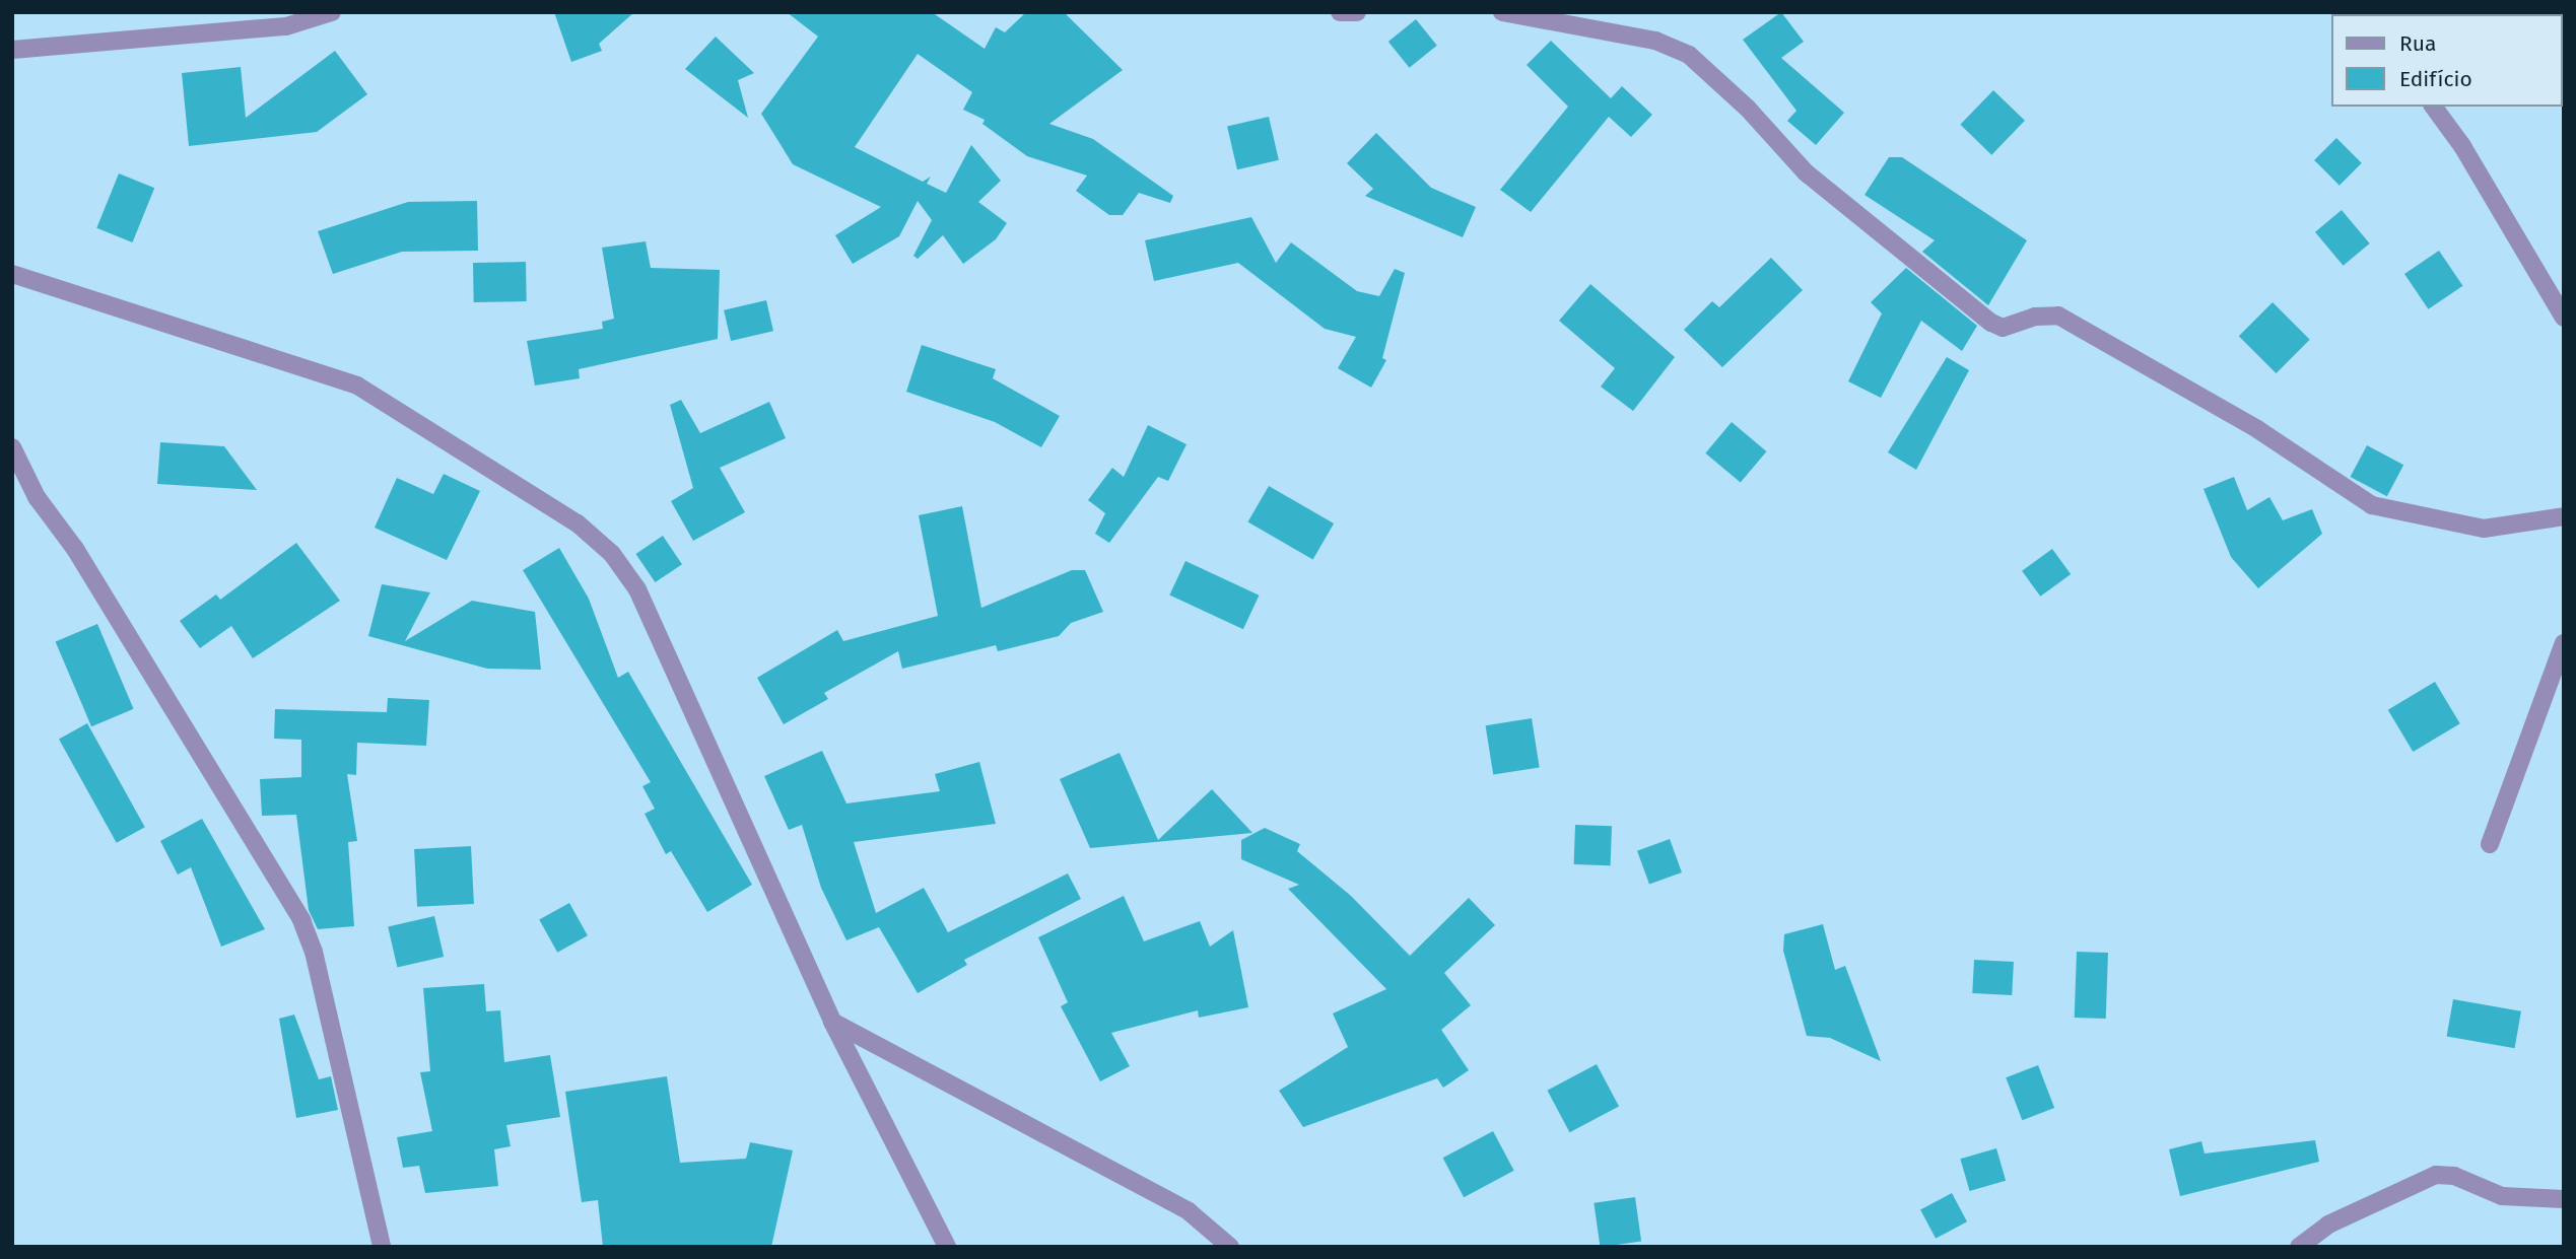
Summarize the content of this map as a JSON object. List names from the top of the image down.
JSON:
{
  "legend": ["Rua", "Edifício"]
}
